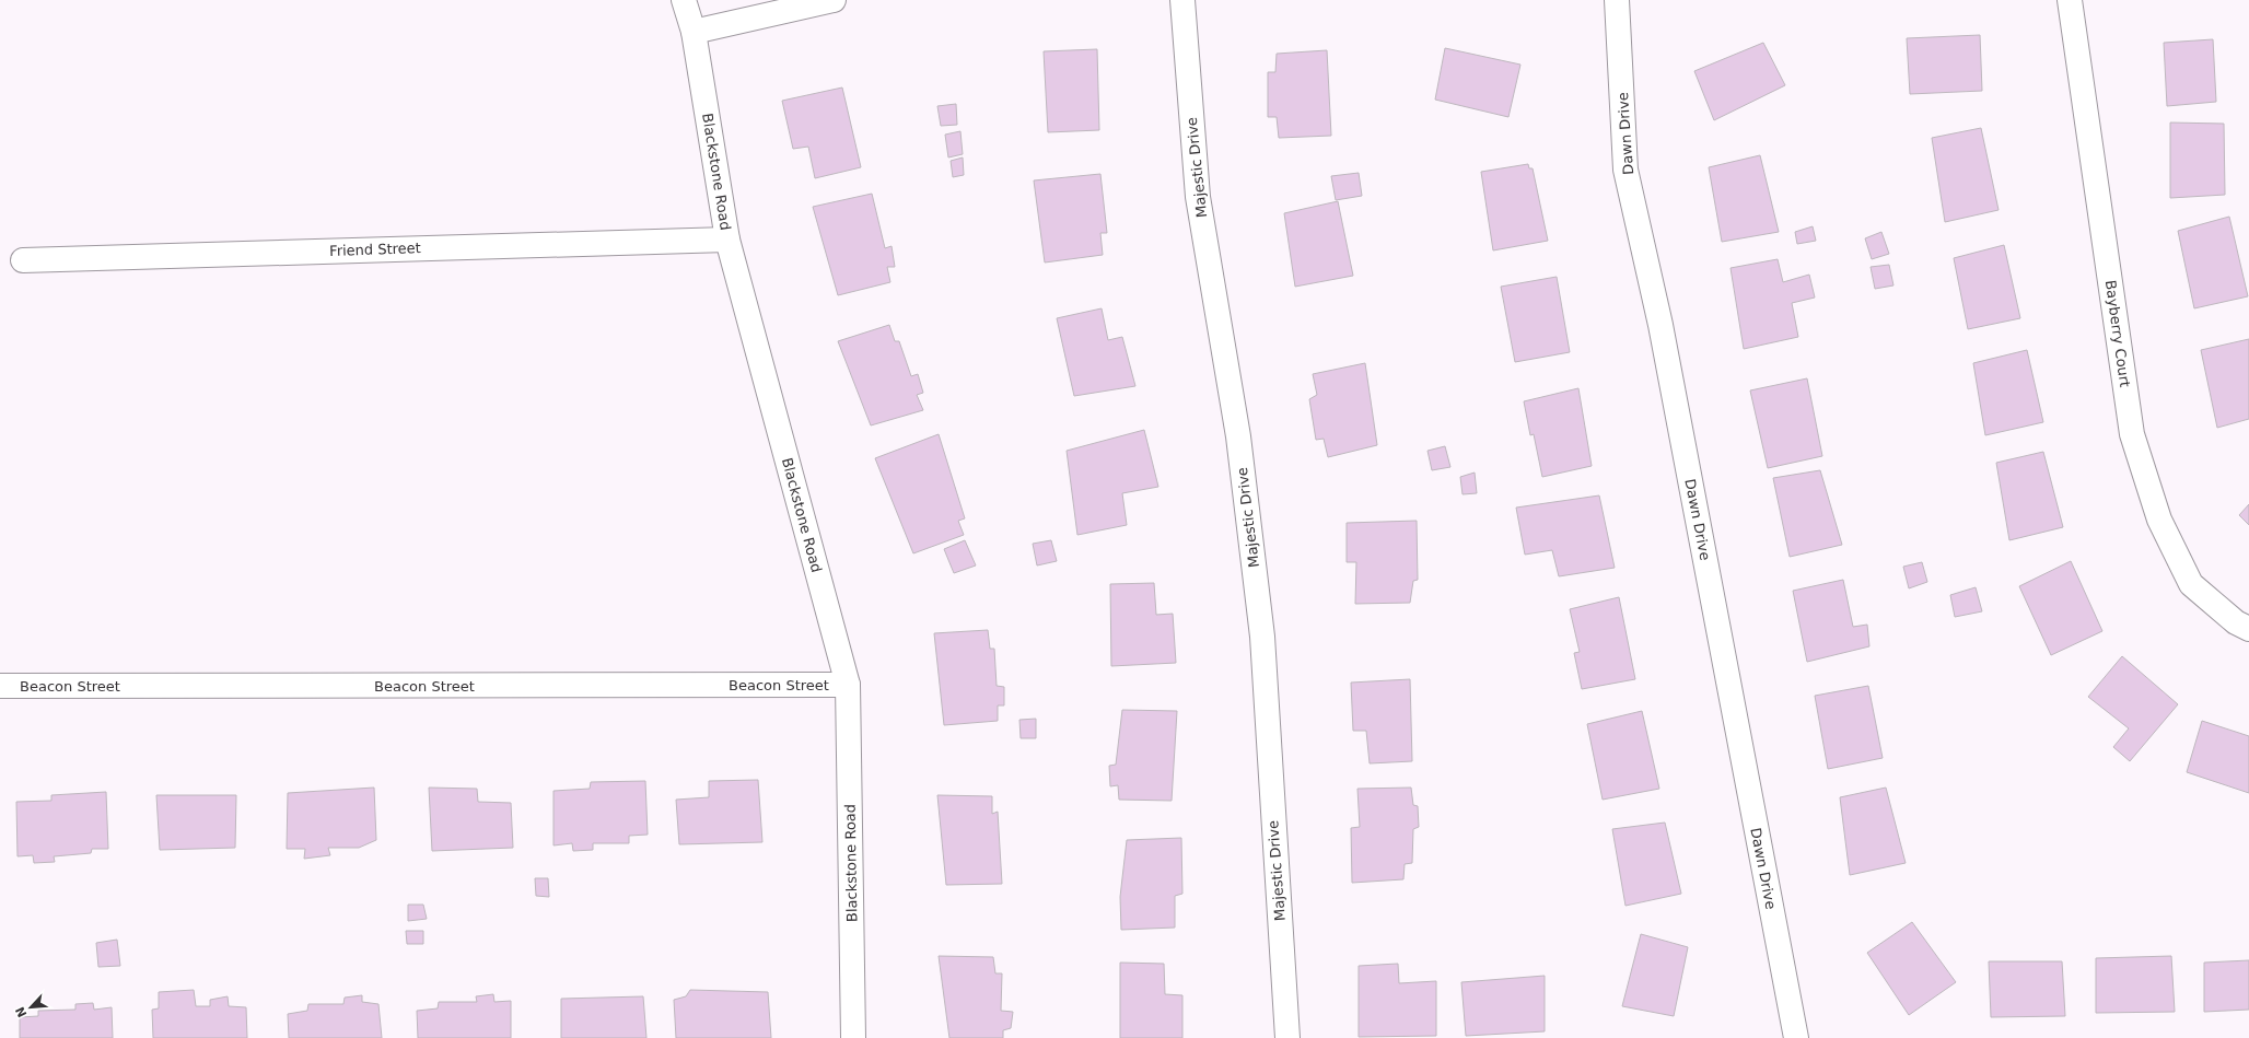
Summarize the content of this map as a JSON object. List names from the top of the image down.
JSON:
{
  "streets": {
    "street": [
      "Dawn Drive",
      "Majestic Drive",
      "Blackstone Road",
      "Friend Street",
      "Bayberry Court",
      "Beacon Street"
    ]
  },
  "crossings": [
    ["Blackstone Road", "Friend Street"],
    ["Blackstone Road", "Beacon Street"]
  ],
  "north": "bottom left"
}
